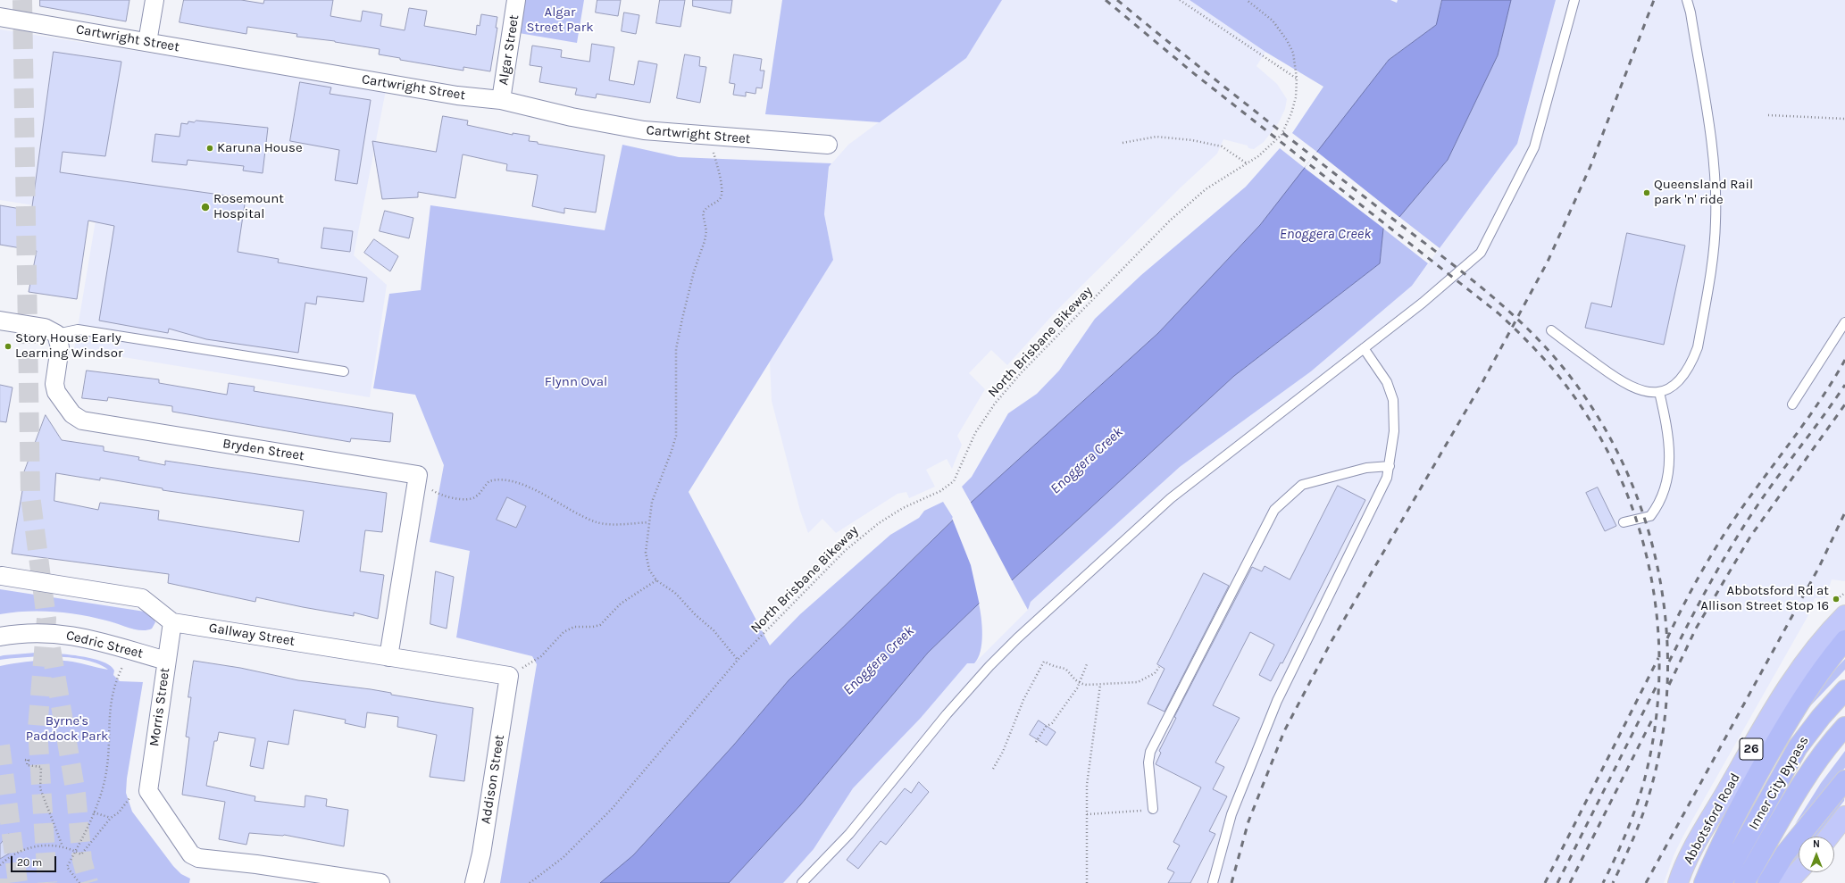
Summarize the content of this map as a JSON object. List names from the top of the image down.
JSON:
{
  "streets": {
    "highway": ["26", "Inner City Bypass", "Abbotsford Road"],
    "street": [
      "Cartwright Street",
      "Algar Street",
      "Bryden Street",
      "Gallway Street",
      "Cedric Street",
      "Morris Street",
      "Addison Street"
    ],
    "path": ["North Brisbane Bikeway"]
  },
  "crossings": [
    ["Cartwright Street", "Algar Street"],
    ["Gallway Street", "Morris Street"],
    ["Gallway Street", "Addison Street"],
    ["Cedric Street", "Morris Street"]
  ],
  "water": ["Enoggera Creek"],
  "parks": ["Algar Street Park", "Flynn Oval", "Byrne's Paddock Park"],
  "places": [
    "Karuna House",
    "Queensland Rail park 'n' ride",
    "Rosemount Hospital",
    "Story House Early Learning Windsor",
    "Abbotsford Rd at Allison Street Stop 16"
  ],
  "scale_bar": "20 m",
  "north": "top"
}
